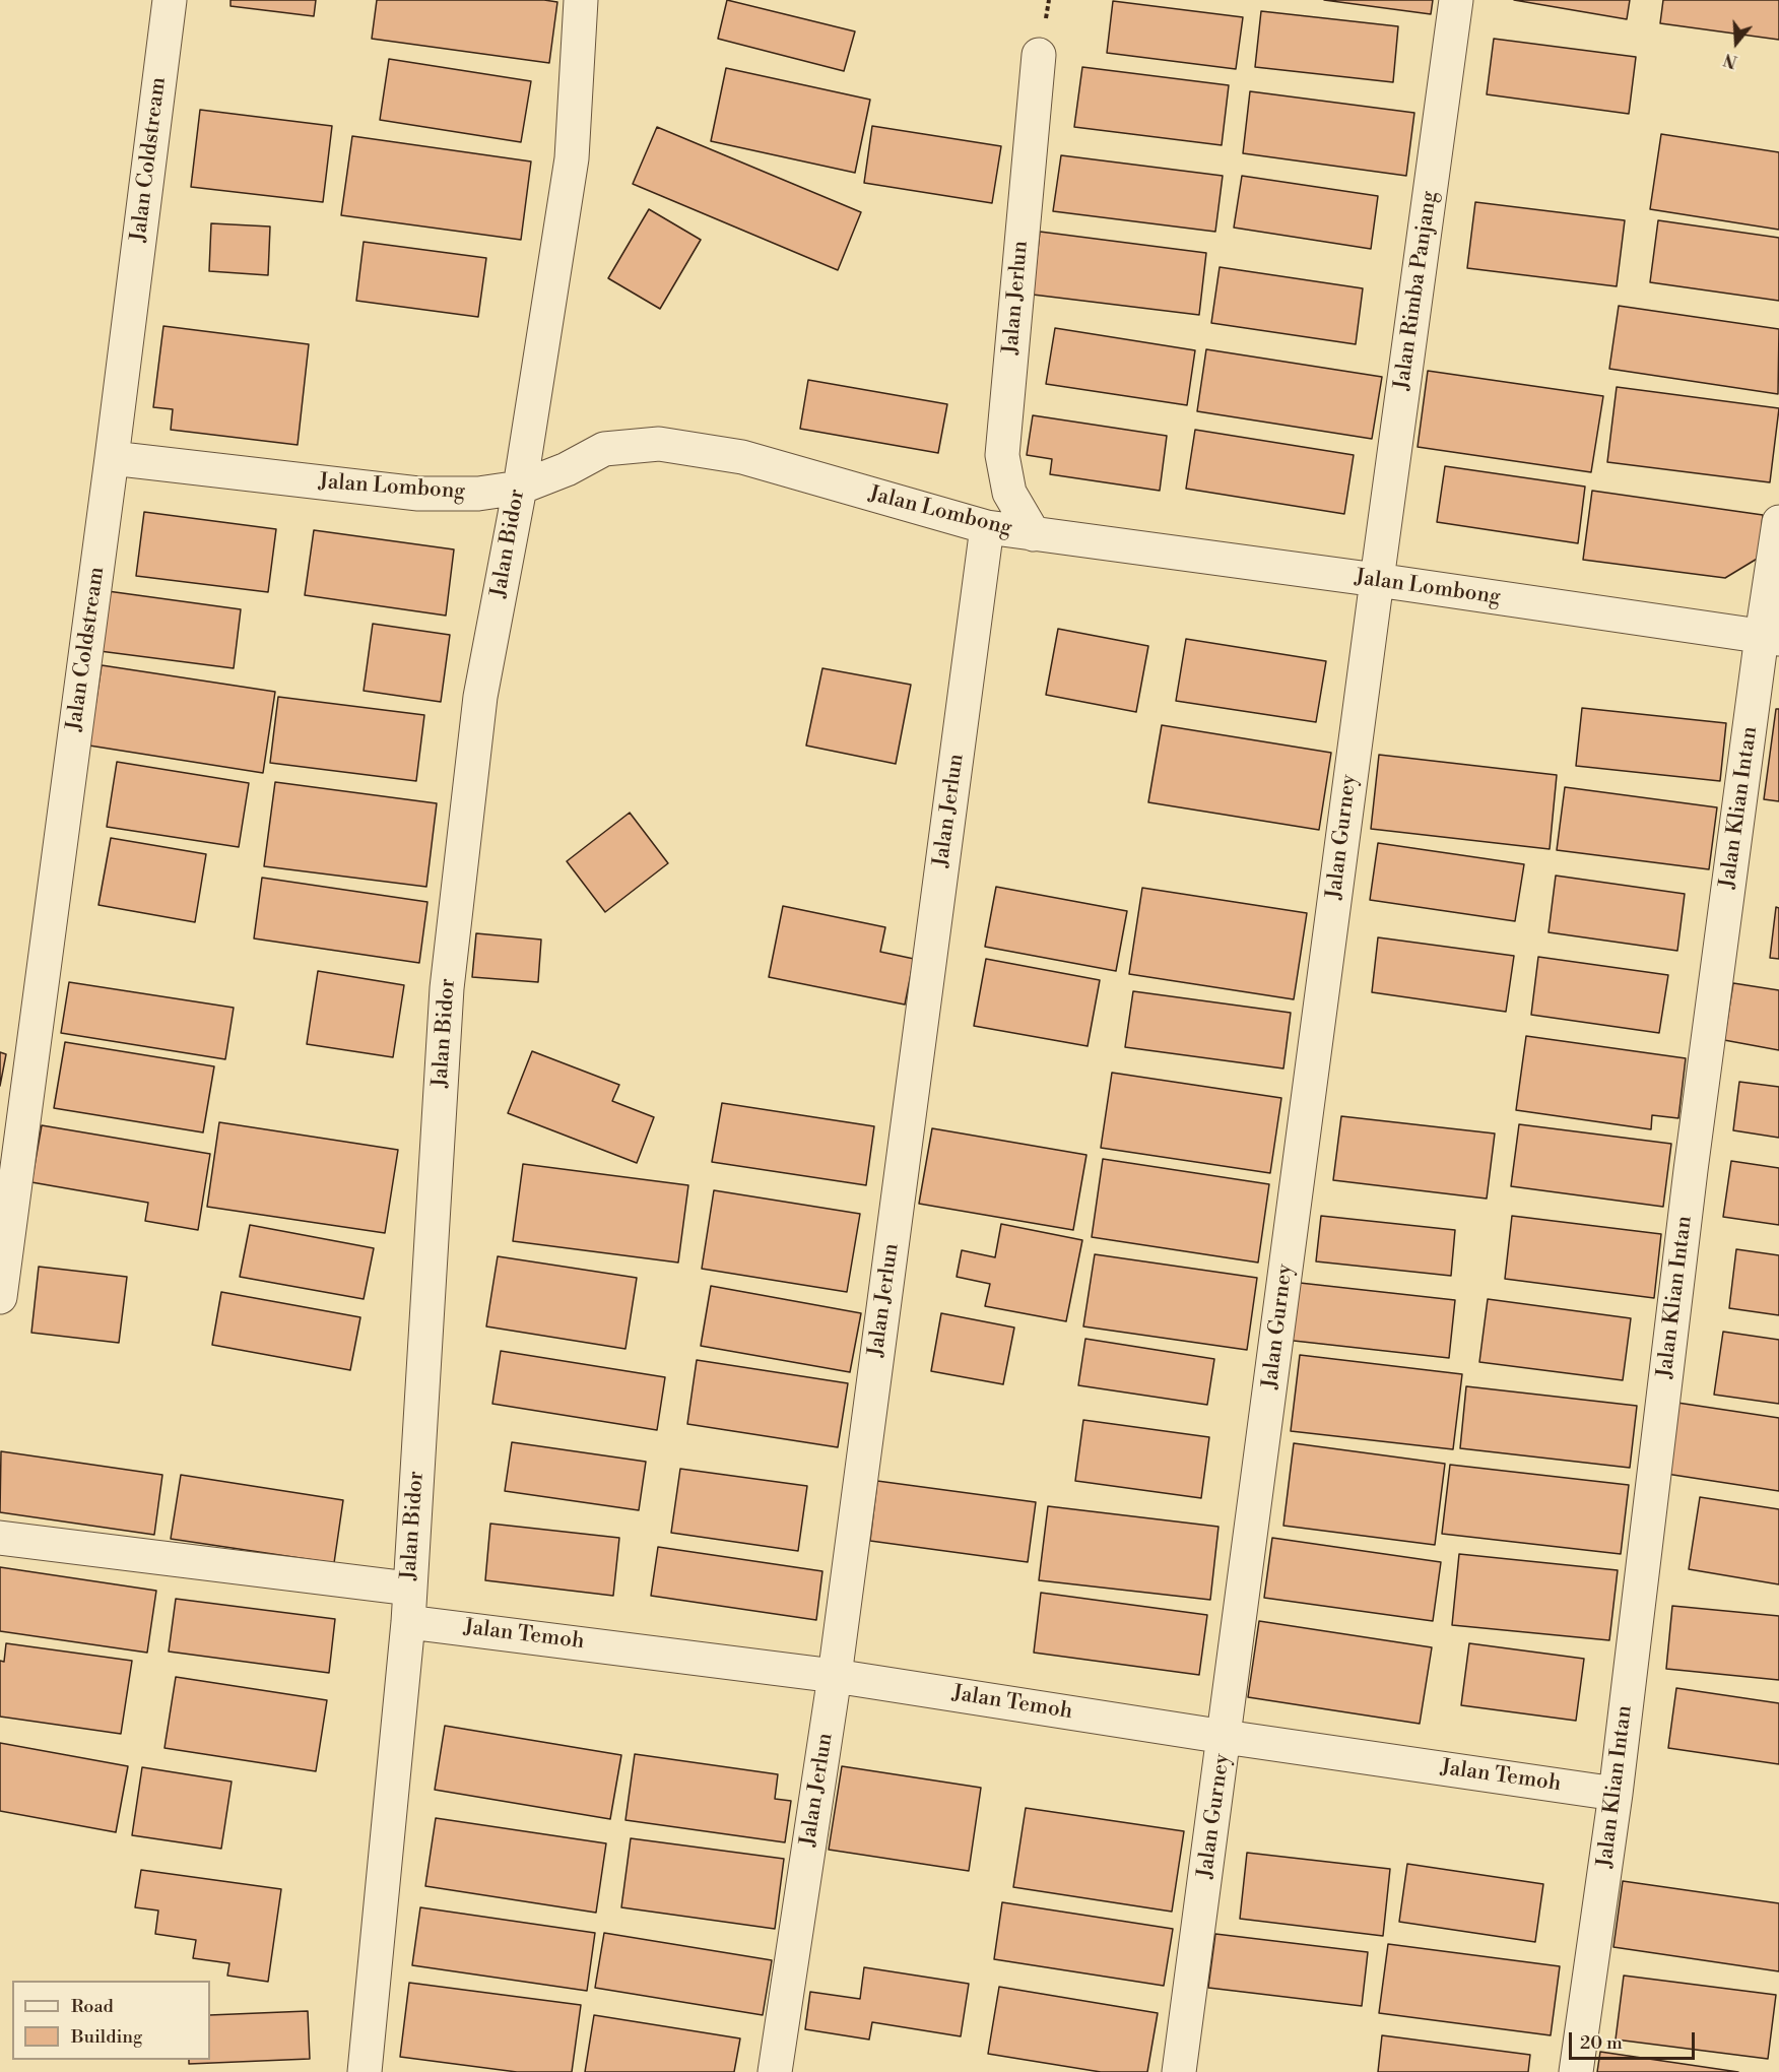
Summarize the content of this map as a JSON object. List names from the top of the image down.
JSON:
{
  "streets": {
    "street": [
      "Jalan Coldstream",
      "Jalan Rimba Panjang",
      "Jalan Jerlun",
      "Jalan Lombong",
      "Jalan Bidor",
      "Jalan Klian Intan",
      "Jalan Gurney",
      "Jalan Temoh"
    ]
  },
  "crossings": [
    ["Jalan Coldstream", "Jalan Lombong"],
    ["Jalan Rimba Panjang", "Jalan Lombong"],
    ["Jalan Rimba Panjang", "Jalan Gurney"],
    ["Jalan Jerlun", "Jalan Lombong"],
    ["Jalan Jerlun", "Jalan Temoh"],
    ["Jalan Lombong", "Jalan Bidor"],
    ["Jalan Lombong", "Jalan Klian Intan"],
    ["Jalan Lombong", "Jalan Gurney"],
    ["Jalan Bidor", "Jalan Temoh"],
    ["Jalan Klian Intan", "Jalan Temoh"],
    ["Jalan Gurney", "Jalan Temoh"]
  ],
  "legend": ["Road", "Building"],
  "scale_bar": "20 m",
  "north": "bottom"
}
